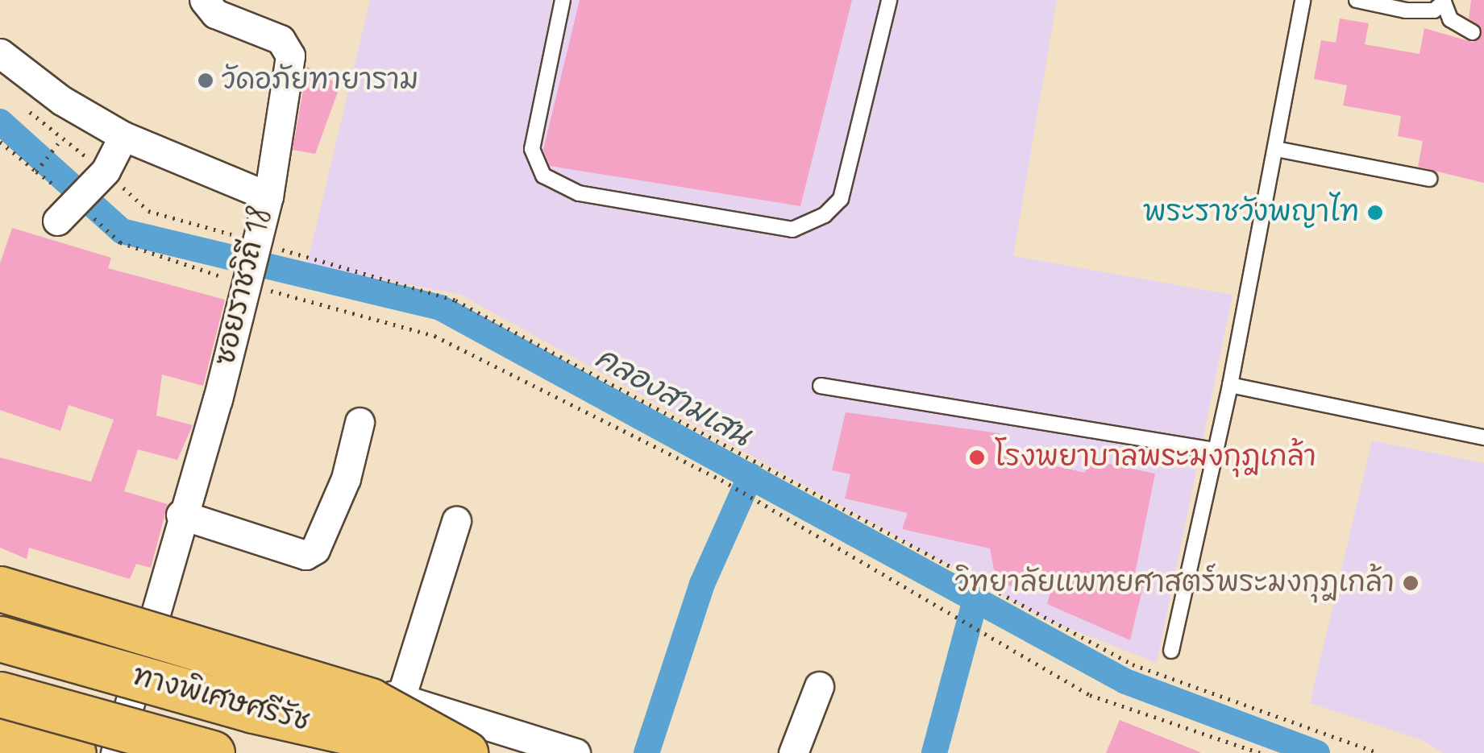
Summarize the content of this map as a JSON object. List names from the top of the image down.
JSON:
{
  "streets": {
    "highway": ["ทางพิเศษศรีรัช"],
    "street": ["ซอยราชวิถี 18"]
  },
  "water": ["คลองสามเสน"],
  "places": [
    "วัดอภัยทายาราม",
    "พระราชวังพญาไท",
    "โรงพยาบาลพระมงกุฎเกล้า",
    "วิทยาลัยแพทยศาสตร์พระมงกุฎเกล้า"
  ]
}
